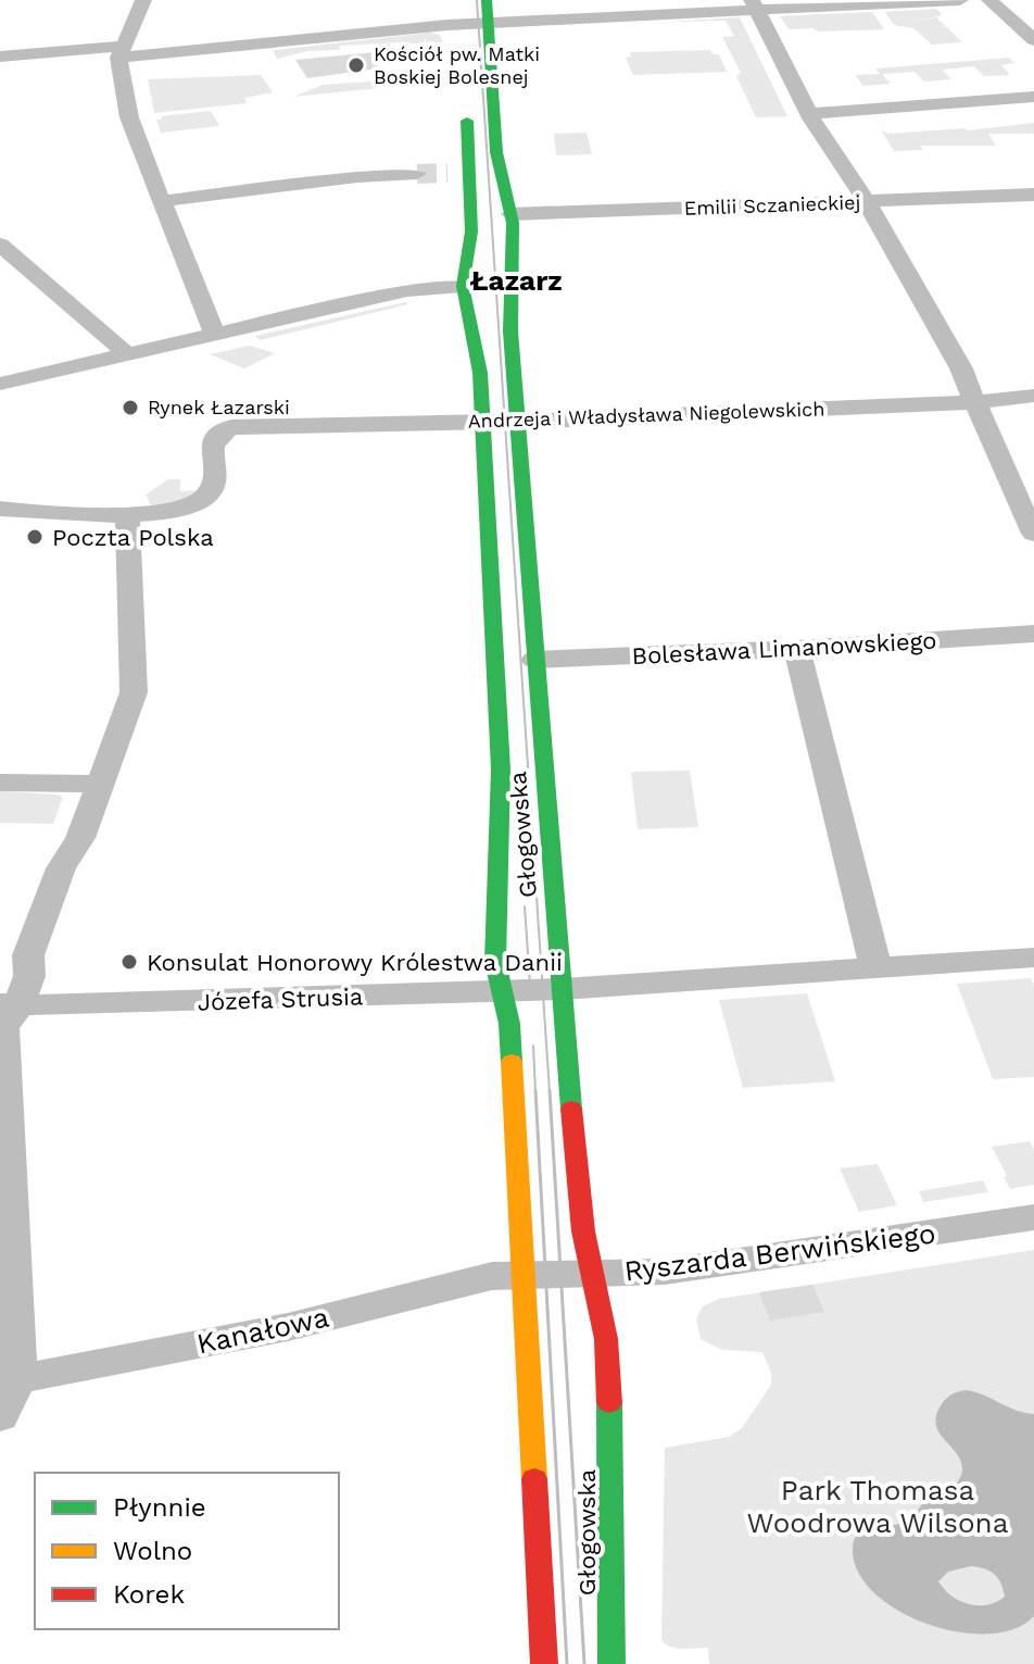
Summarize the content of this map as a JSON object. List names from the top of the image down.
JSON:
{
  "streets": {
    "street": [
      "Emilii Sczanieckiej",
      "Andrzeja i Władysława Niegolewskich",
      "Bolesława Limanowskiego",
      "Głogowska",
      "Józefa Strusia",
      "Ryszarda Berwińskiego",
      "Kanałowa"
    ]
  },
  "crossings": [
    ["Emilii Sczanieckiej", "Głogowska"],
    ["Andrzeja i Władysława Niegolewskich", "Głogowska"],
    ["Bolesława Limanowskiego", "Głogowska"],
    ["Głogowska", "Józefa Strusia"],
    ["Głogowska", "Ryszarda Berwińskiego"],
    ["Głogowska", "Kanałowa"],
    ["Ryszarda Berwińskiego", "Kanałowa"]
  ],
  "districts": ["Łazarz"],
  "parks": ["Park Thomasa Woodrowa Wilsona"],
  "places": [
    "Kościół pw. Matki Boskiej Bolesnej",
    "Rynek Łazarski",
    "Poczta Polska",
    "Konsulat Honorowy Królestwa Danii"
  ],
  "legend": ["Płynnie", "Wolno", "Korek"]
}
